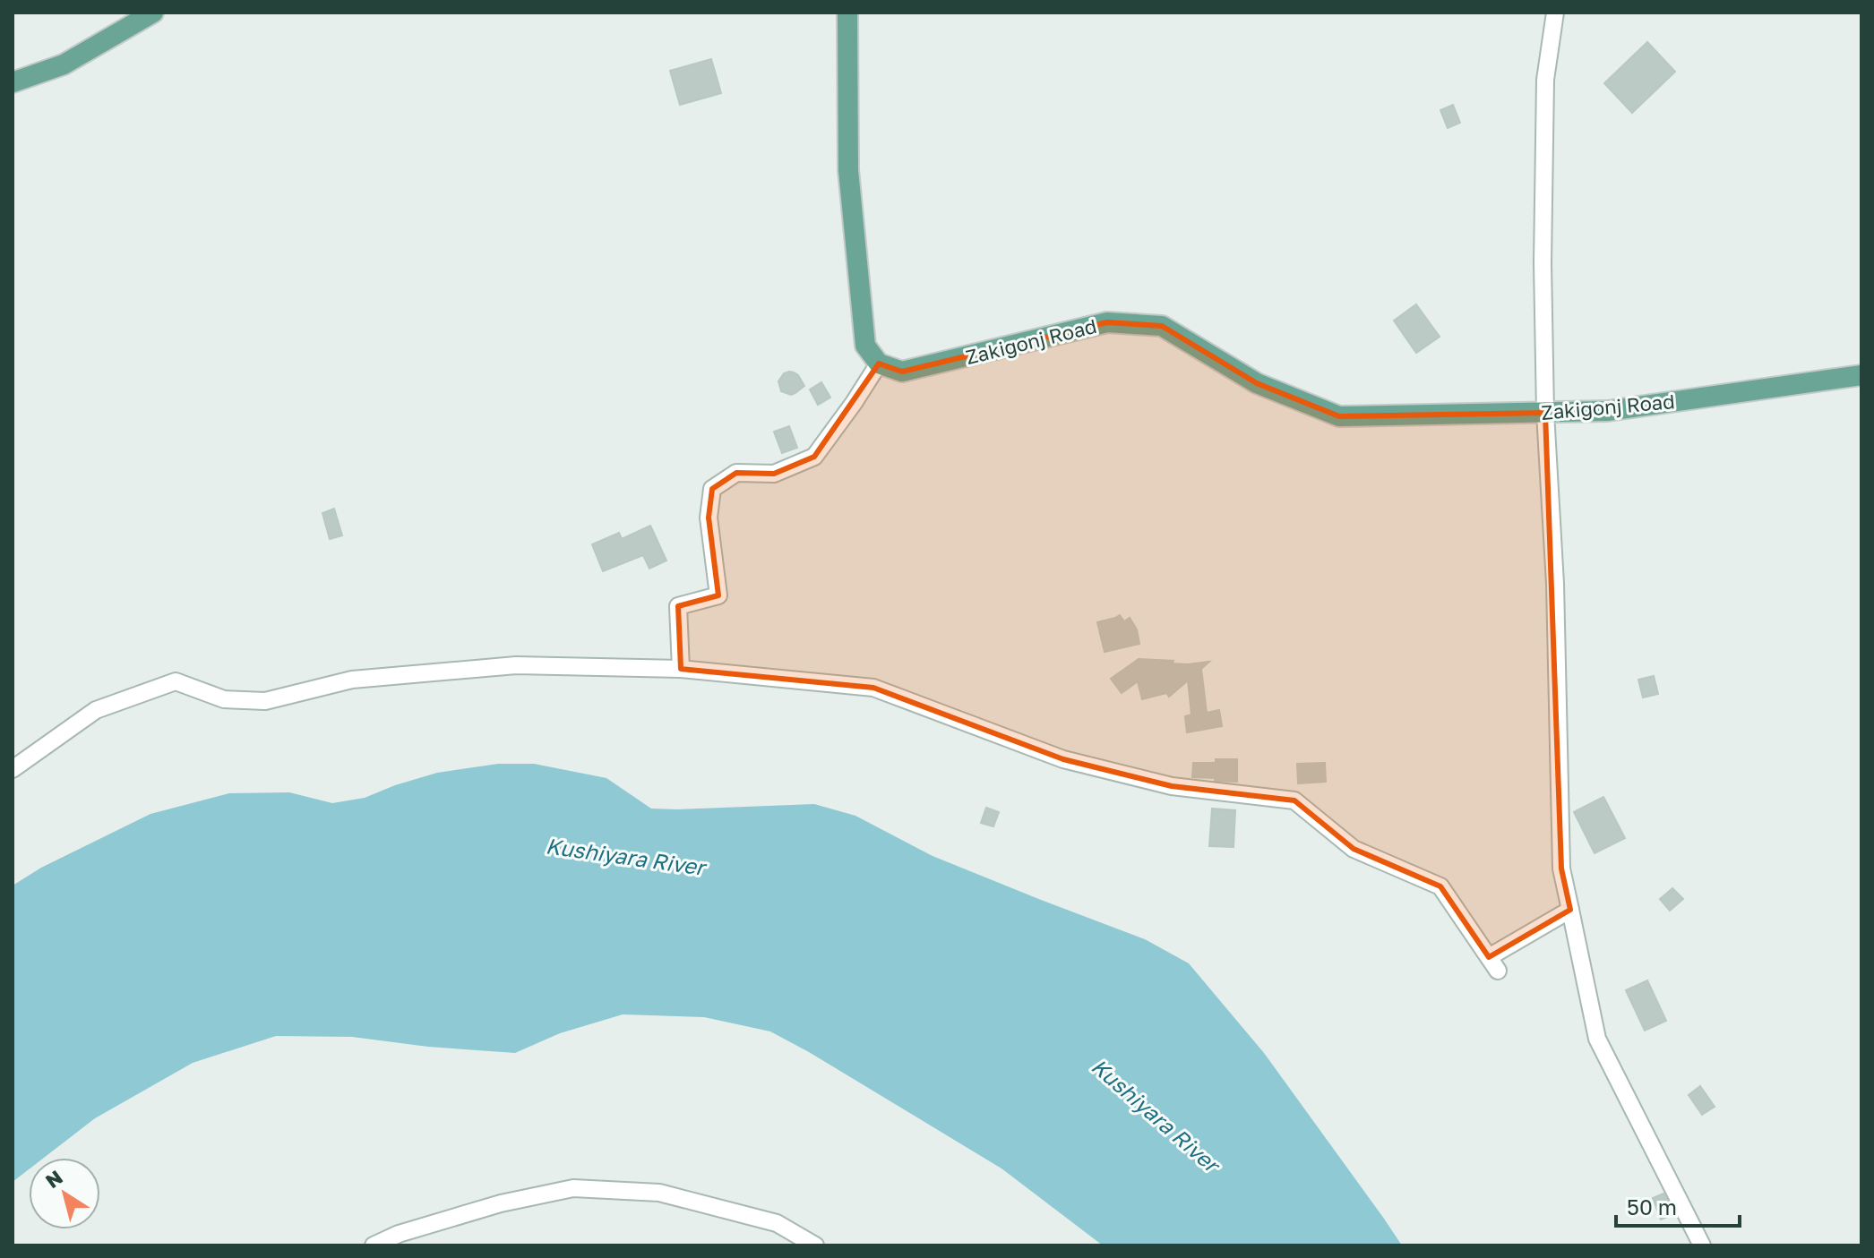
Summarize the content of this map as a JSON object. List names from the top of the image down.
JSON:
{
  "streets": {
    "main road": ["Zakigonj Road"]
  },
  "water": ["Kushiyara River"],
  "scale_bar": "50 m",
  "north": "top left"
}
